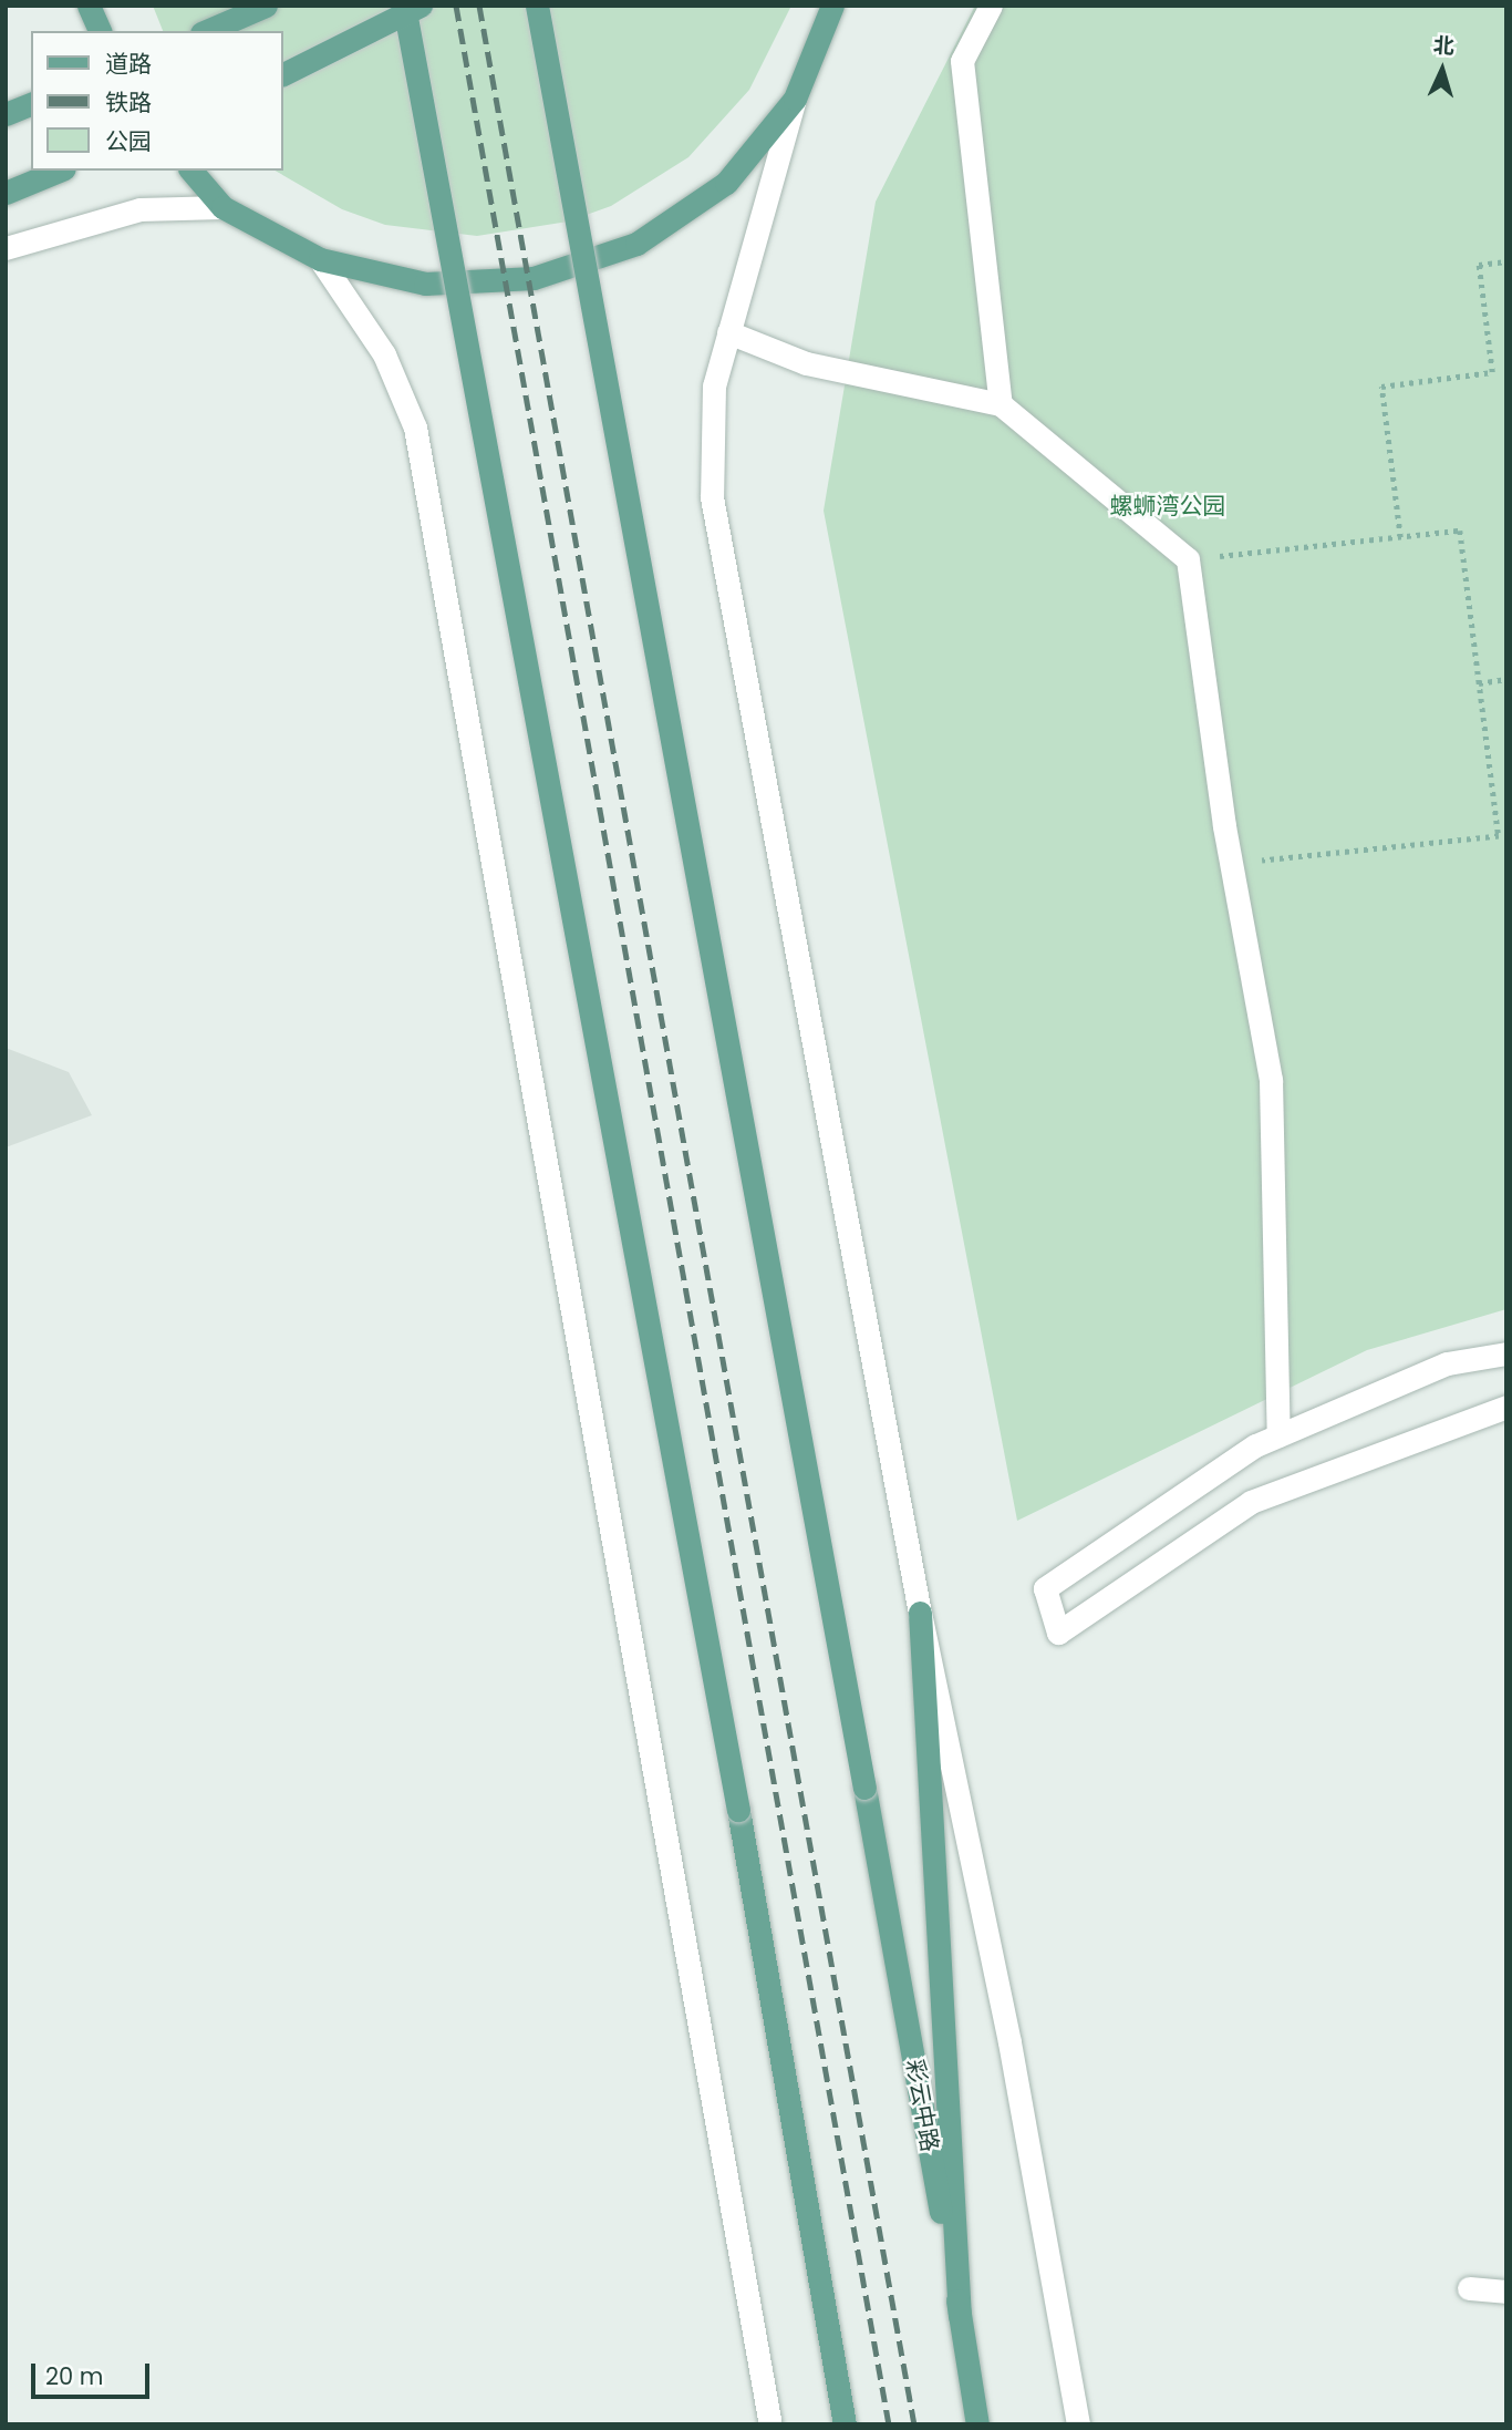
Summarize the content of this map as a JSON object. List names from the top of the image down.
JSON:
{
  "streets": {
    "main road": ["彩云中路"]
  },
  "parks": ["螺蛳湾公园"],
  "legend": ["道路", "铁路", "公园"],
  "scale_bar": "20 m",
  "north": "top"
}
